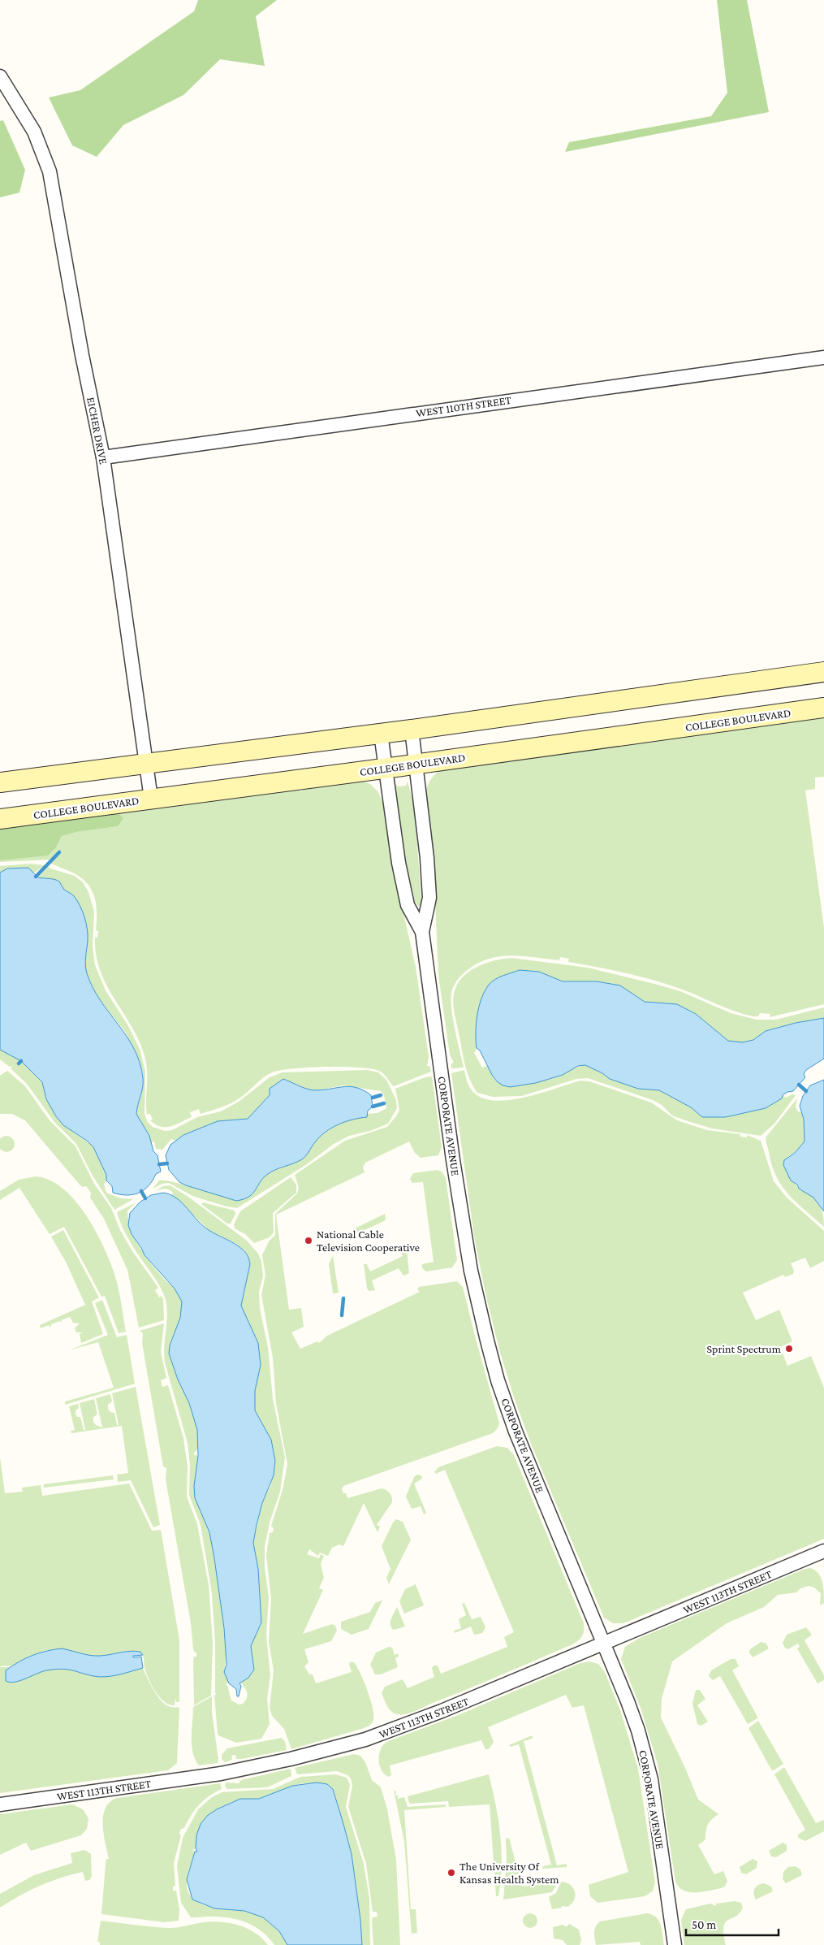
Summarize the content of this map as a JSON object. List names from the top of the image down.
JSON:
{
  "streets": {
    "main road": ["COLLEGE BOULEVARD"],
    "street": [
      "WEST 110TH STREET",
      "EICHER DRIVE",
      "CORPORATE AVENUE",
      "WEST 113TH STREET"
    ]
  },
  "crossings": [
    ["WEST 110TH STREET", "EICHER DRIVE"],
    ["EICHER DRIVE", "COLLEGE BOULEVARD"],
    ["COLLEGE BOULEVARD", "CORPORATE AVENUE"],
    ["CORPORATE AVENUE", "WEST 113TH STREET"]
  ],
  "places": ["National Cable Television Cooperative", "Sprint Spectrum", "The University Of Kansas Health System"],
  "scale_bar": "50 m"
}
